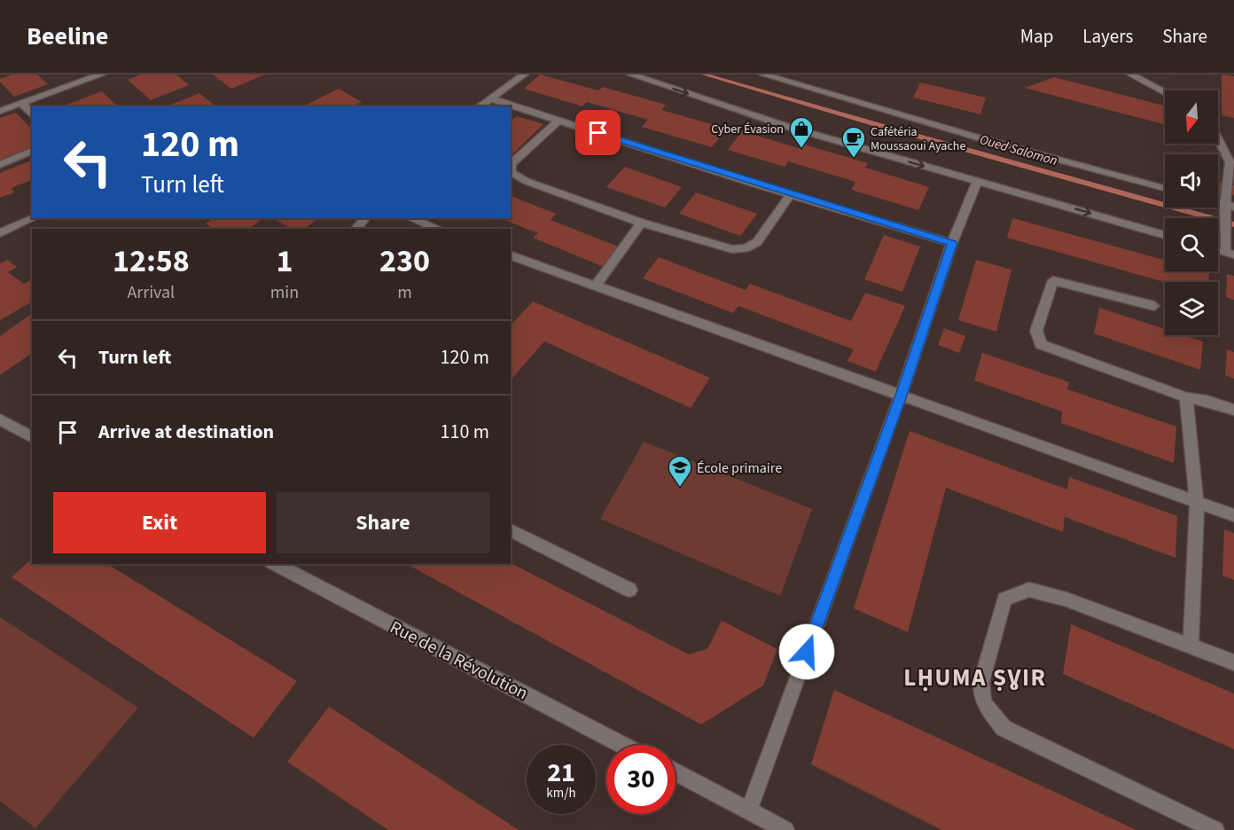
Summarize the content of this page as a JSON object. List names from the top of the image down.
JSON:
{
  "streets": {
    "street": ["Rue de la Révolution"]
  },
  "districts": ["LḤUMA ṢƔIR"],
  "water": ["Oued Salomon"],
  "places": {
    "shop": ["Cyber Évasion"],
    "cafe": ["Cafétéria Moussaoui Ayache"],
    "school or university": ["École primaire"]
  },
  "north": "bottom",
  "page": {
    "header": "Beeline",
    "nav": ["Map", "Layers", "Share"],
    "turn": ["120 m", "Turn left"],
    "eta": [
      "12:58",
      "Arrival",
      "1",
      "min",
      "230",
      "m"
    ],
    "list": [
      {
        "name": "Turn left",
        "value": "120 m"
      },
      {
        "name": "Arrive at destination",
        "value": "110 m"
      }
    ],
    "buttons": ["Exit", "Share"],
    "speed": "21 km/h",
    "limit": "30"
  }
}
